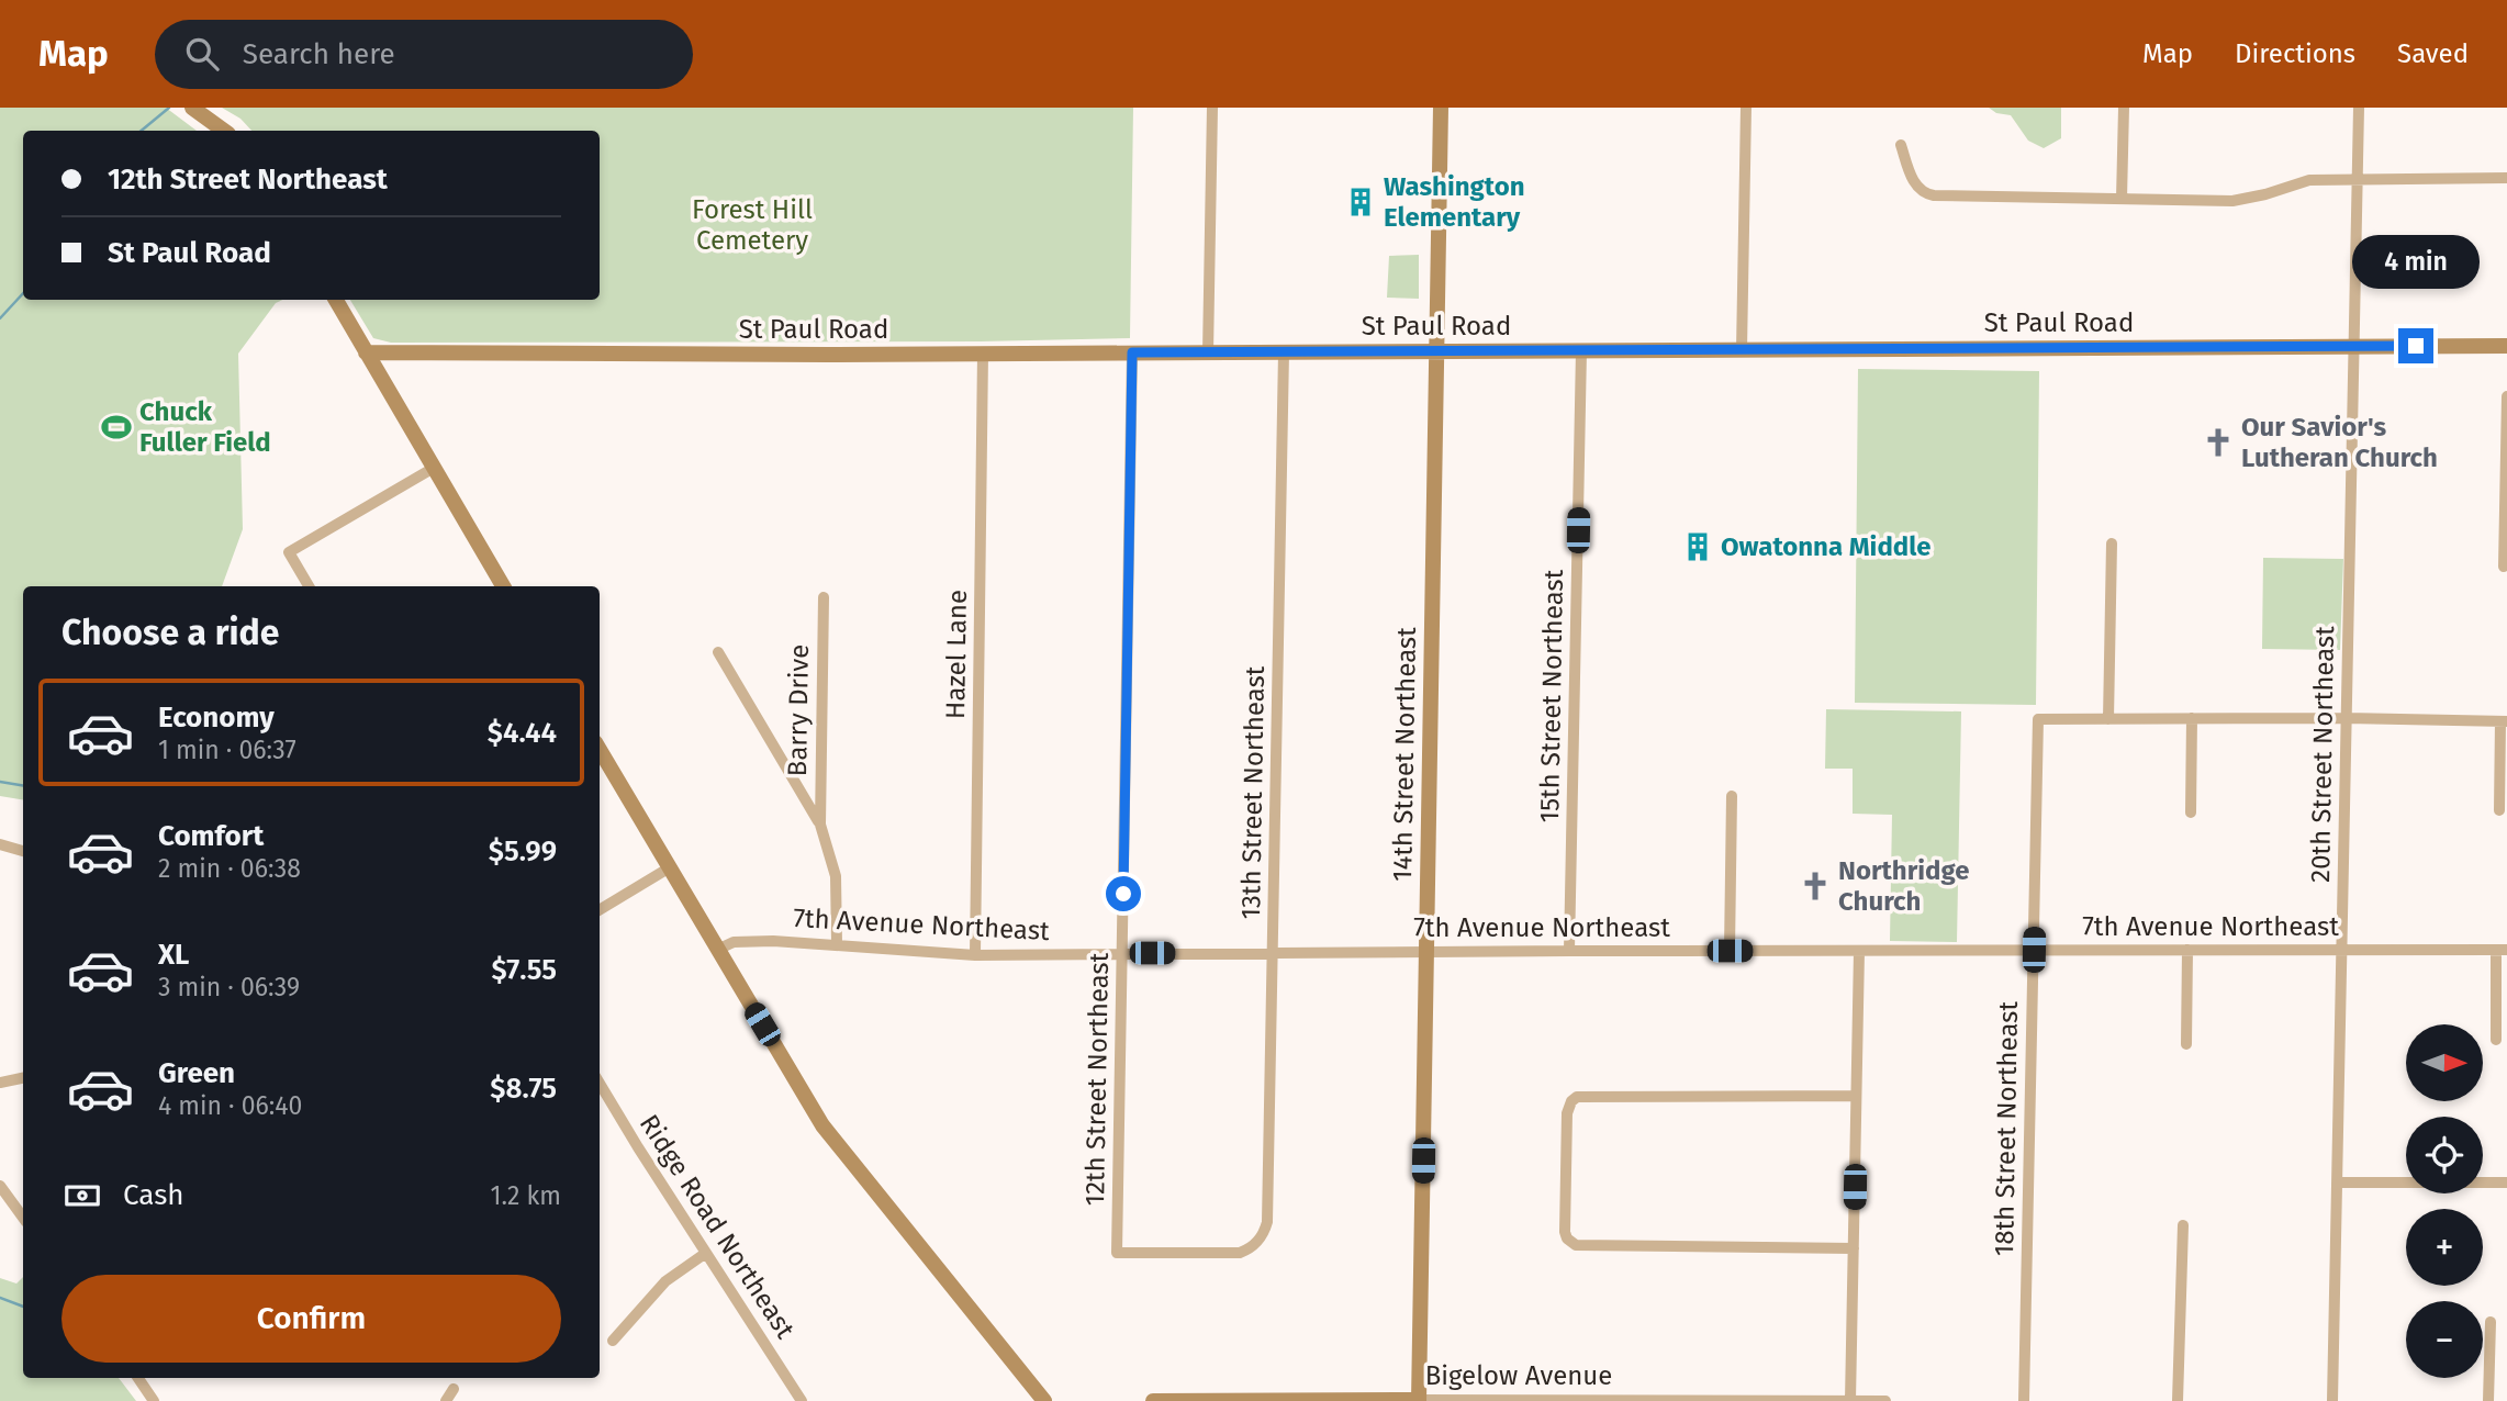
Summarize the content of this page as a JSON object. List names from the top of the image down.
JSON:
{
  "streets": {
    "street": [
      "St Paul Road",
      "Hazel Lane",
      "15th Street Northeast",
      "Barry Drive",
      "14th Street Northeast",
      "20th Street Northeast",
      "13th Street Northeast",
      "7th Avenue Northeast",
      "12th Street Northeast",
      "18th Street Northeast",
      "Ridge Road Northeast",
      "Bigelow Avenue"
    ]
  },
  "crossings": [
    ["St Paul Road", "Hazel Lane"],
    ["St Paul Road", "15th Street Northeast"],
    ["St Paul Road", "14th Street Northeast"],
    ["St Paul Road", "20th Street Northeast"],
    ["St Paul Road", "13th Street Northeast"],
    ["St Paul Road", "12th Street Northeast"],
    ["Hazel Lane", "7th Avenue Northeast"],
    ["15th Street Northeast", "7th Avenue Northeast"],
    ["Barry Drive", "7th Avenue Northeast"],
    ["14th Street Northeast", "7th Avenue Northeast"],
    ["14th Street Northeast", "Bigelow Avenue"],
    ["20th Street Northeast", "7th Avenue Northeast"],
    ["13th Street Northeast", "7th Avenue Northeast"],
    ["13th Street Northeast", "12th Street Northeast"],
    ["7th Avenue Northeast", "12th Street Northeast"],
    ["7th Avenue Northeast", "18th Street Northeast"]
  ],
  "parks": ["Forest Hill Cemetery"],
  "places": {
    "building": ["Washington Elementary", "Owatonna Middle"],
    "sports": ["Chuck Fuller Field"],
    "church": ["Our Savior's Lutheran Church", "Northridge Church"]
  },
  "north": "right",
  "page": {
    "header": "Map",
    "search": "Search here",
    "nav": ["Map", "Directions", "Saved"],
    "banner": ["12th Street Northeast", "St Paul Road"],
    "bubble": "4 min",
    "heading": "Choose a ride",
    "list": [
      {
        "name": "Economy",
        "note": "1 min · 06:37",
        "value": "$4.44"
      },
      {
        "name": "Comfort",
        "note": "2 min · 06:38",
        "value": "$5.99"
      },
      {
        "name": "XL",
        "note": "3 min · 06:39",
        "value": "$7.55"
      },
      {
        "name": "Green",
        "note": "4 min · 06:40",
        "value": "$8.75"
      }
    ],
    "map_buttons": ["+", "−"],
    "pay": ["Cash", "1.2 km"],
    "buttons": "Confirm"
  }
}
